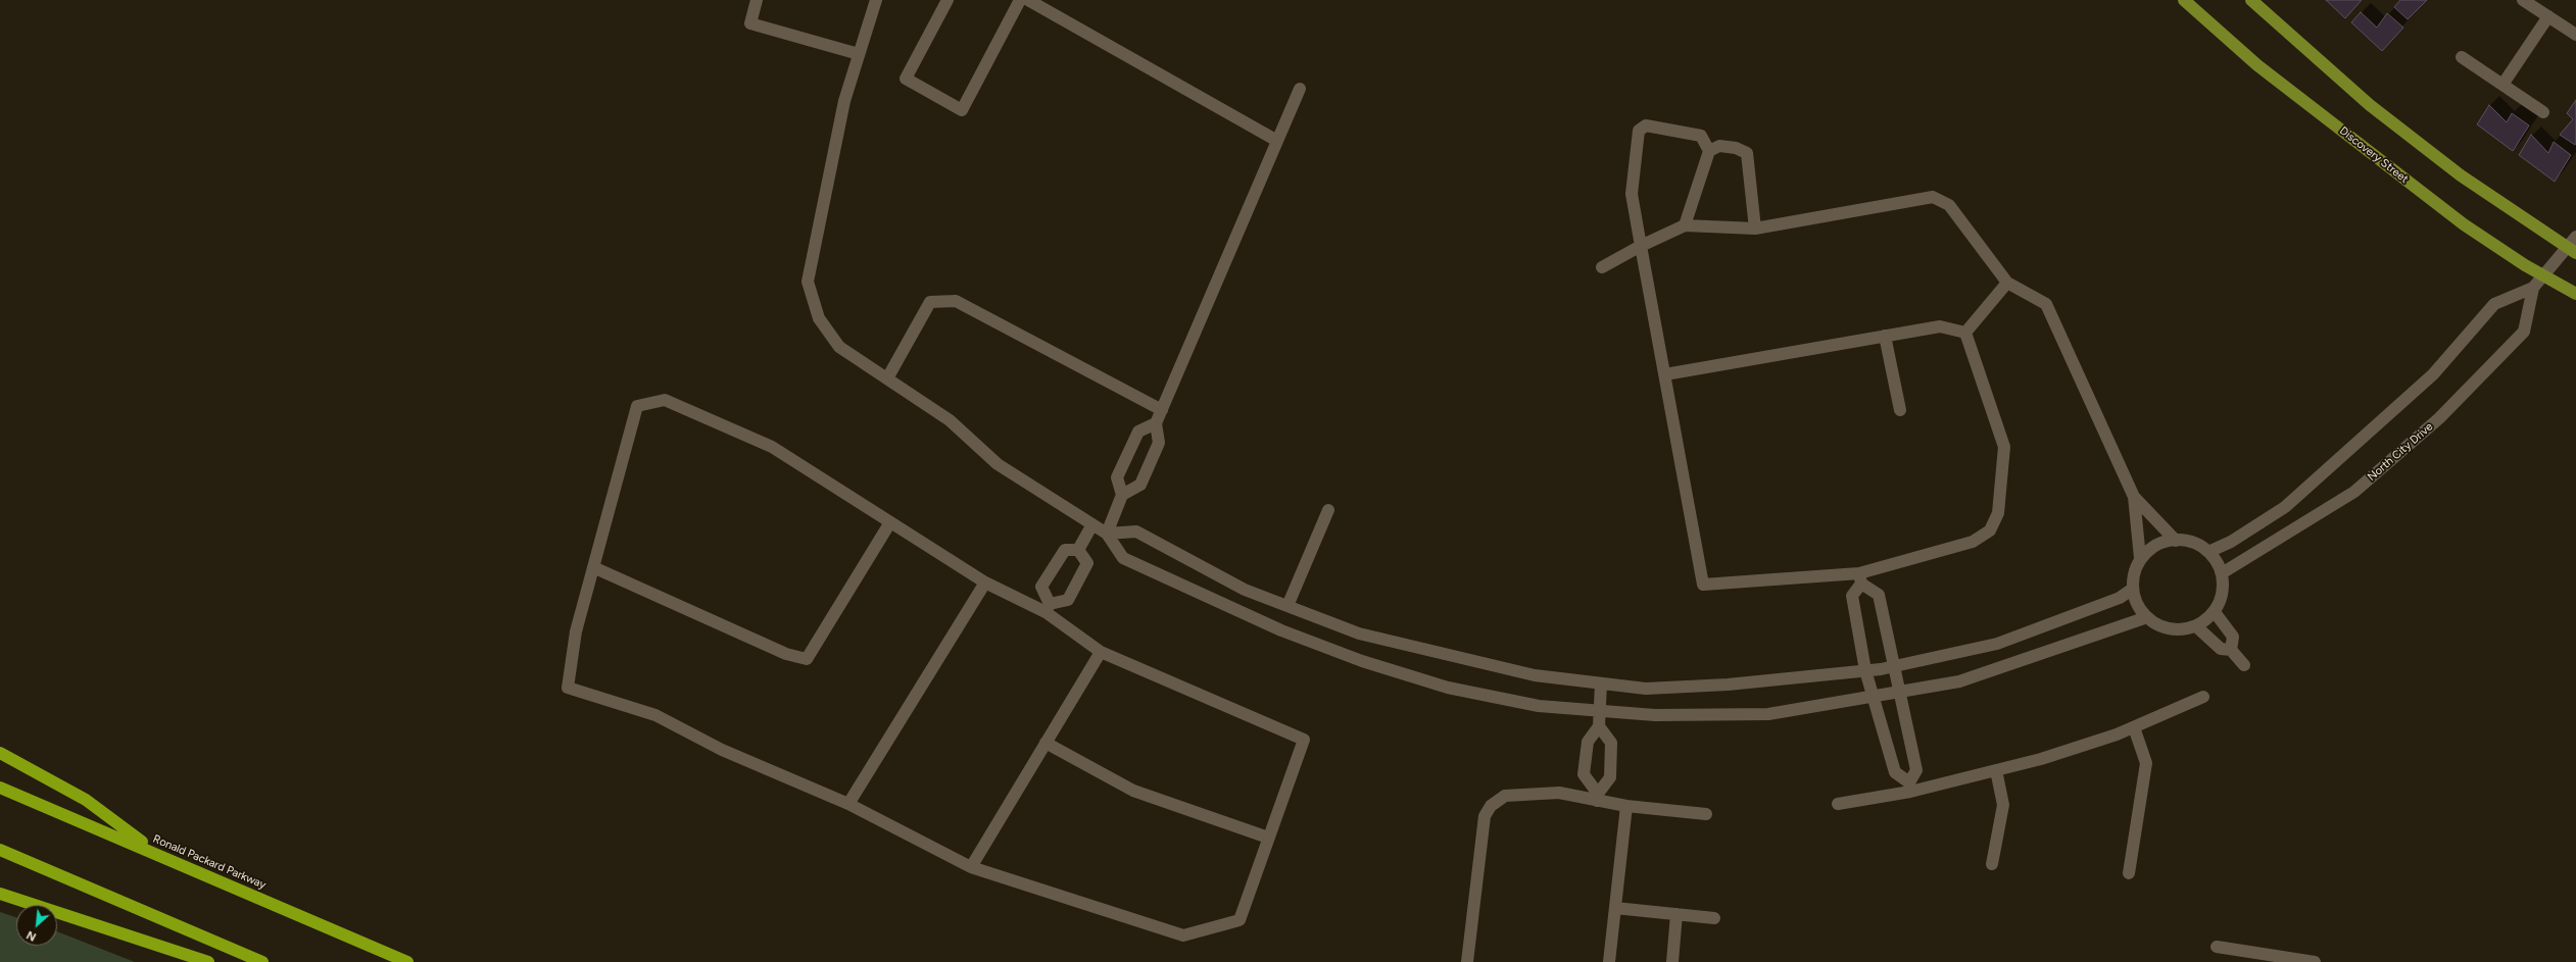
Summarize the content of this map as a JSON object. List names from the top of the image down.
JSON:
{
  "streets": {
    "highway": ["Ronald Packard Parkway"],
    "main road": ["Discovery Street"],
    "street": ["North City Drive"]
  },
  "crossings": [
    ["Discovery Street", "North City Drive"]
  ],
  "north": "bottom left"
}
